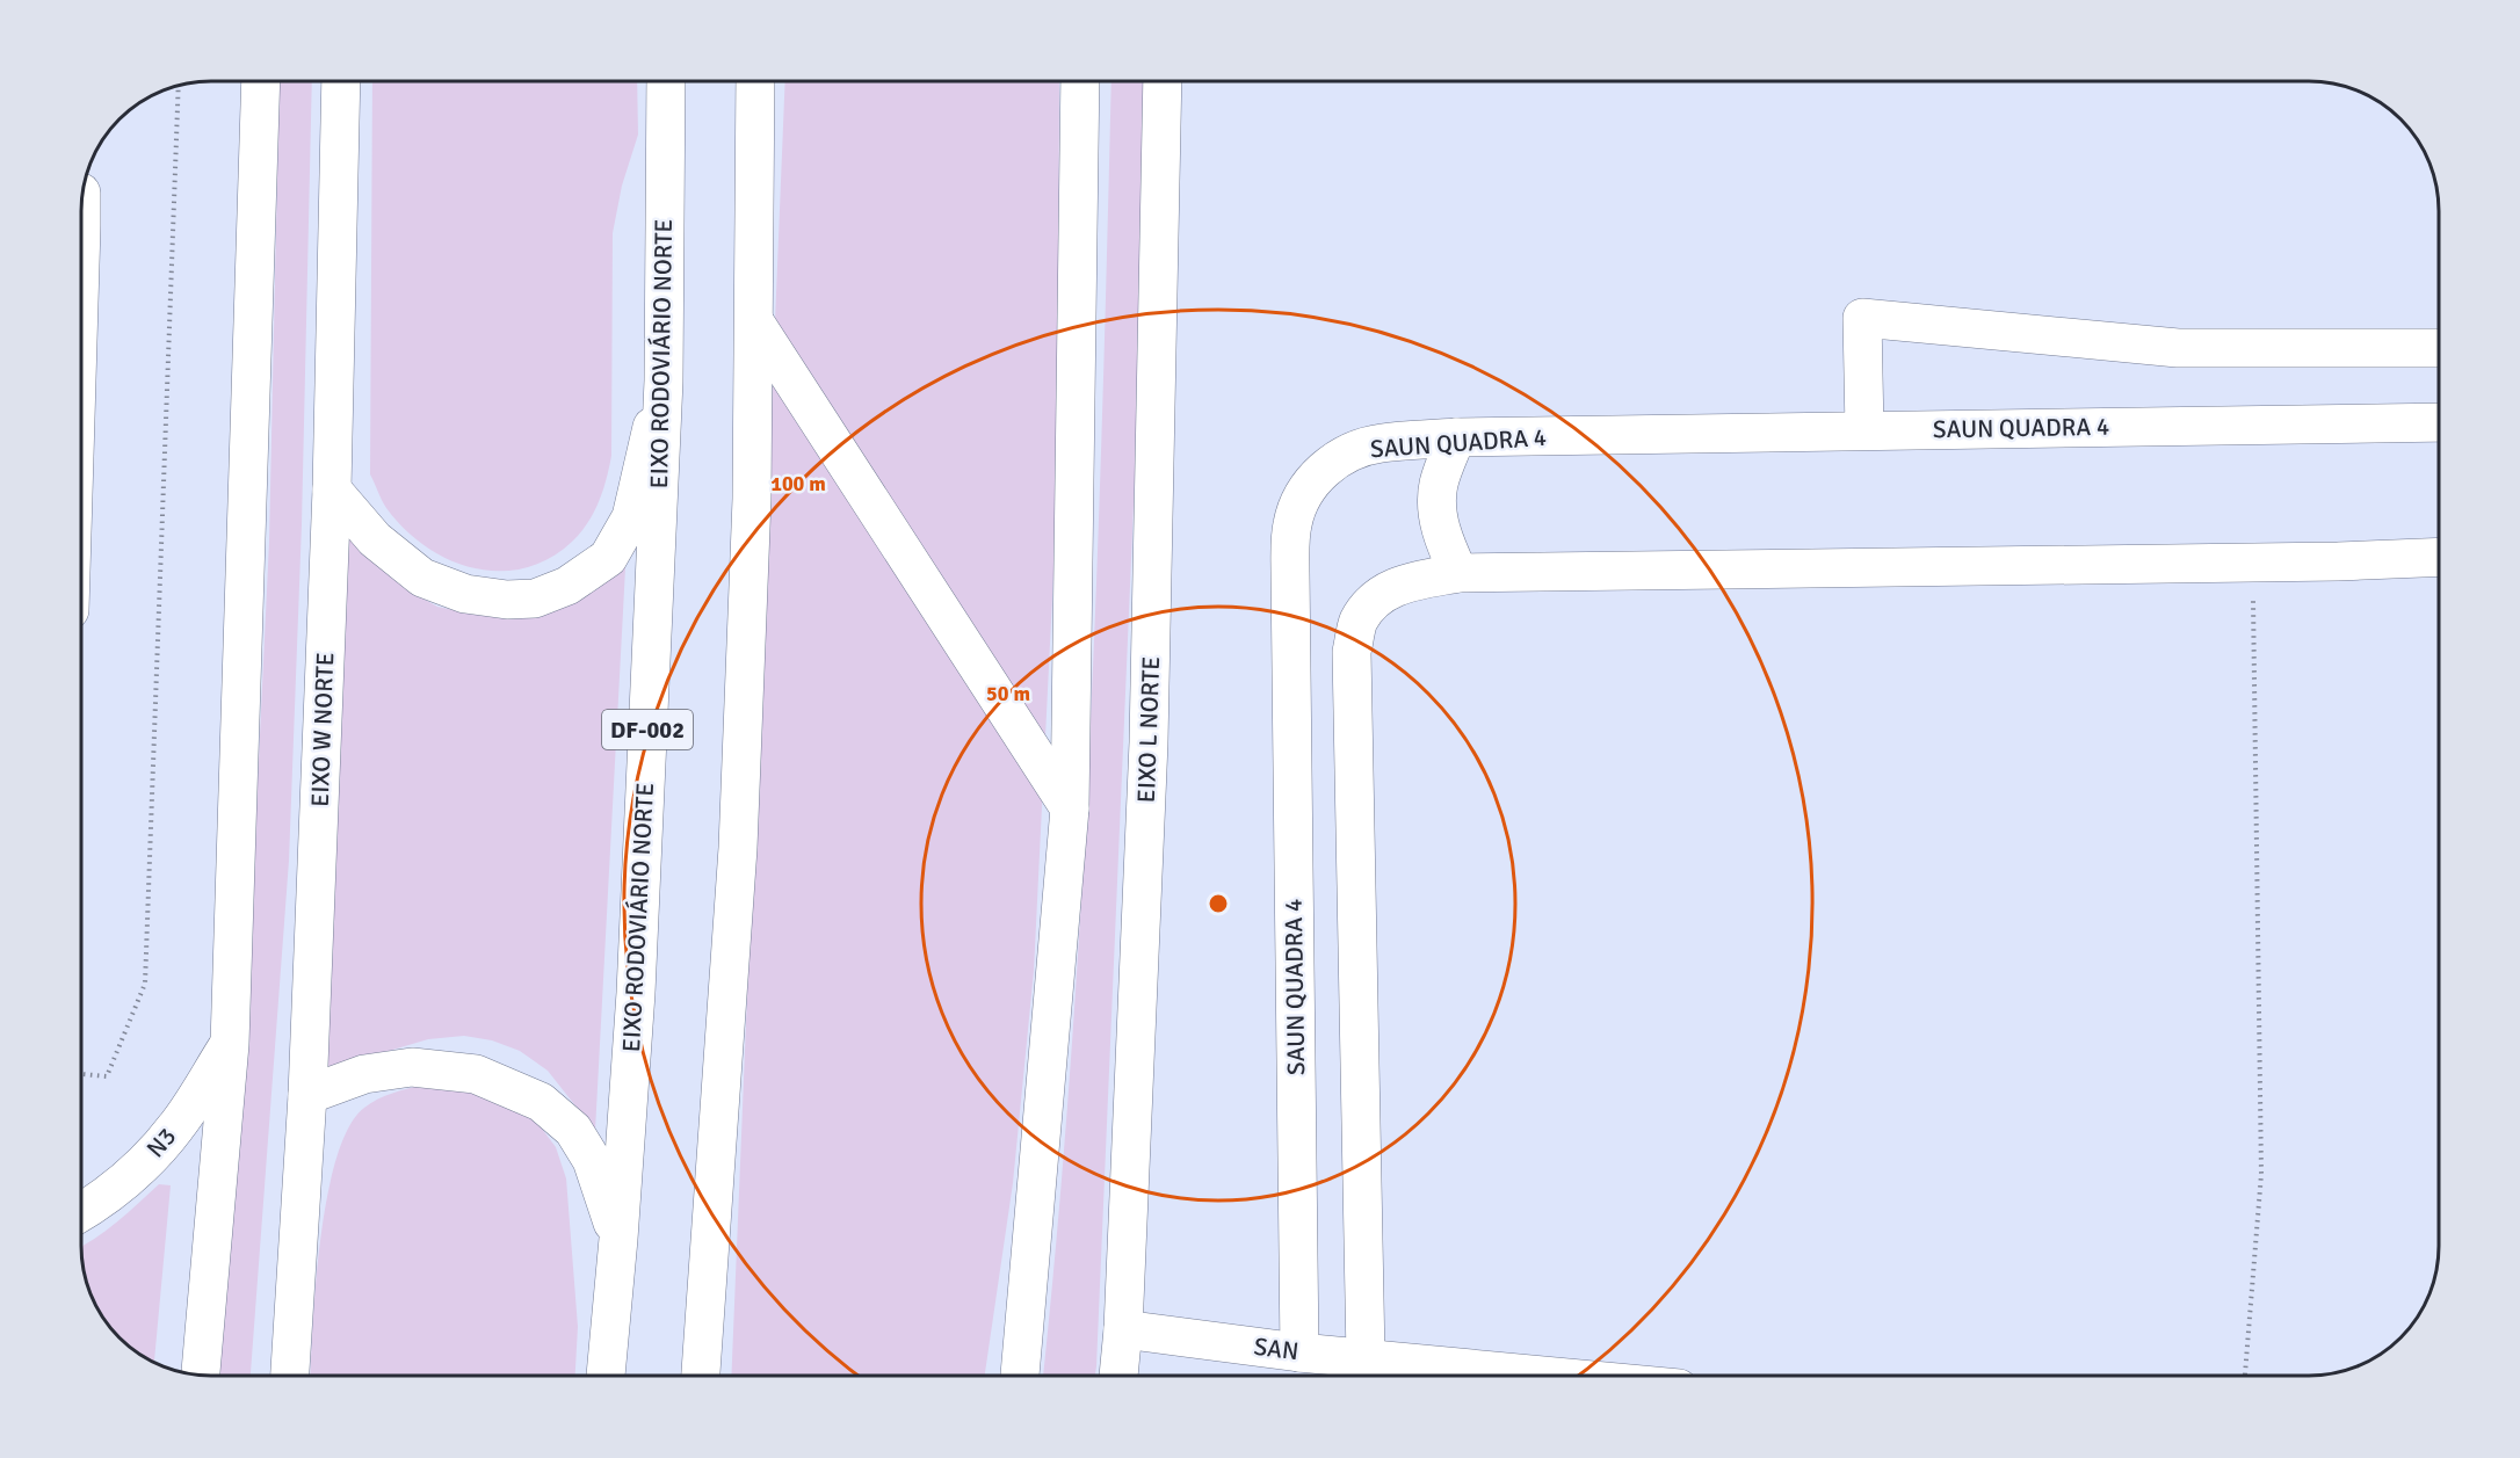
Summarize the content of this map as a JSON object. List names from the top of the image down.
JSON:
{
  "streets": {
    "main road": [
      "EIXO RODOVIÁRIO NORTE",
      "SAUN QUADRA 4",
      "EIXO W NORTE",
      "DF-002",
      "EIXO L NORTE",
      "N3",
      "SAN"
    ]
  },
  "crossings": [
    ["SAUN QUADRA 4", "SAN"],
    ["EIXO L NORTE", "SAN"]
  ],
  "rings": ["100 m", "50 m"]
}
